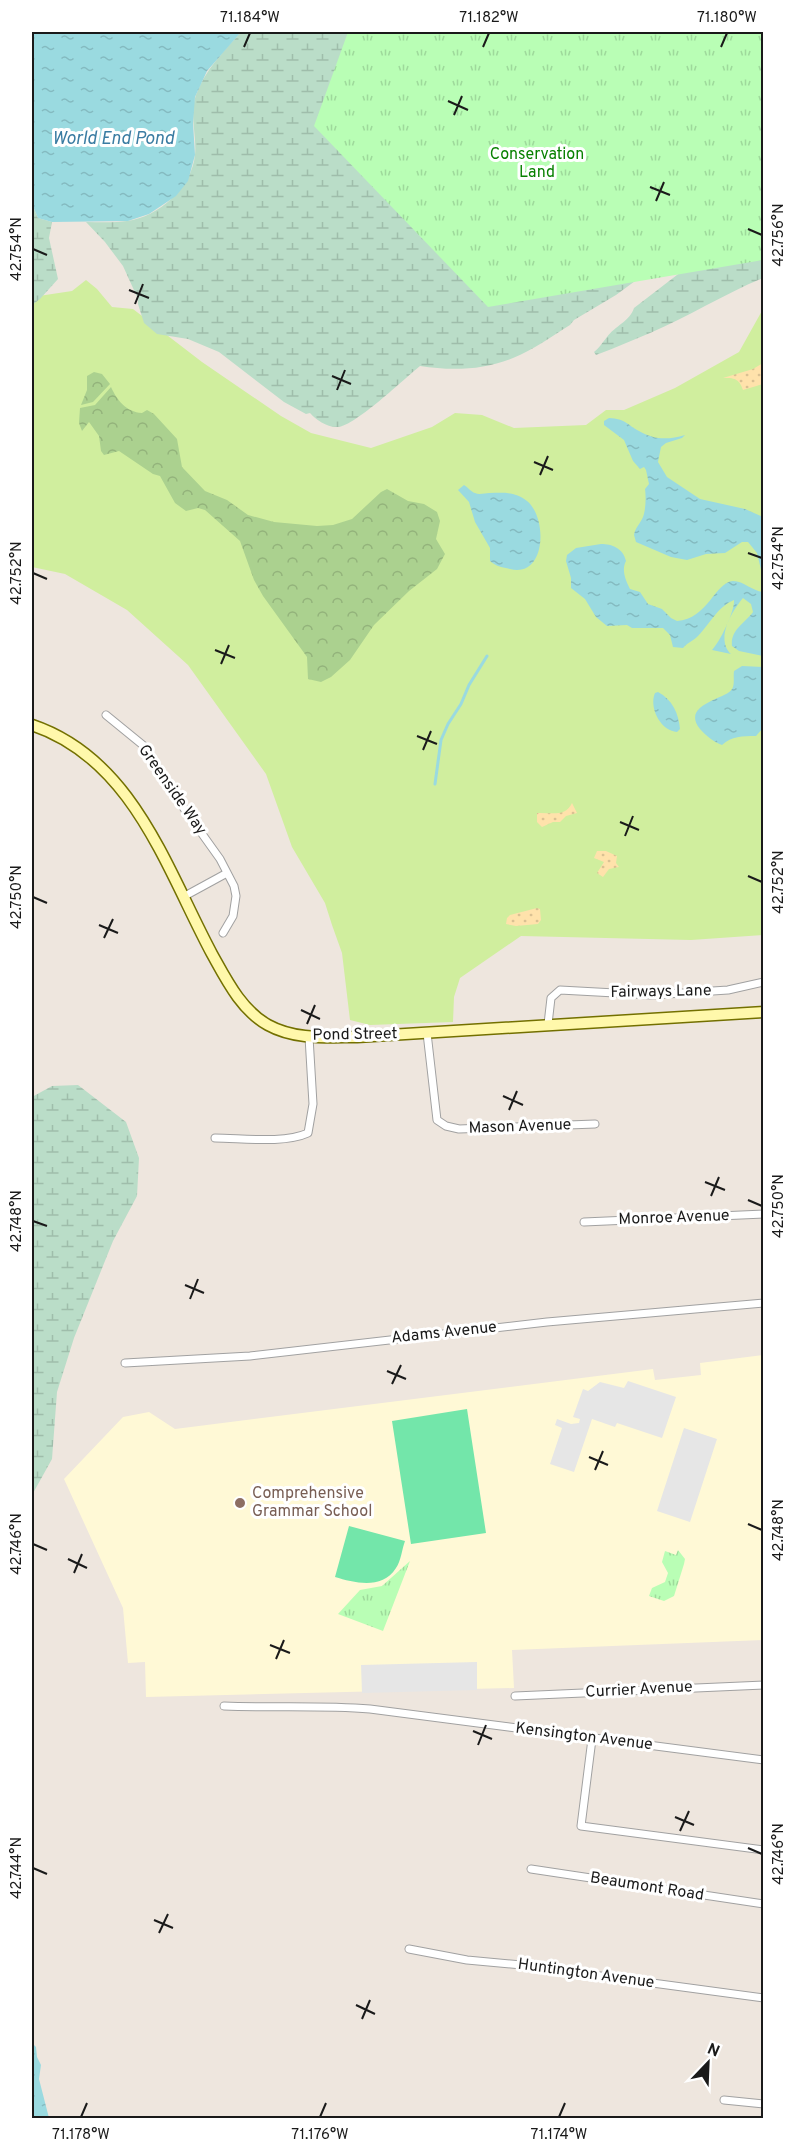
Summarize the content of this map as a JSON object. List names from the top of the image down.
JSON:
{
  "streets": {
    "street": [
      "Greenside Way",
      "Fairways Lane",
      "Pond Street",
      "Mason Avenue",
      "Monroe Avenue",
      "Adams Avenue",
      "Currier Avenue",
      "Kensington Avenue",
      "Beaumont Road",
      "Huntington Avenue"
    ]
  },
  "crossings": [
    ["Fairways Lane", "Pond Street"],
    ["Pond Street", "Mason Avenue"]
  ],
  "water": ["World End Pond"],
  "parks": ["Conservation Land"],
  "places": ["Comprehensive Grammar School"],
  "north": "top right",
  "coordinates": [
    "71.184°W",
    "71.182°W",
    "71.180°W",
    "42.756°N",
    "42.754°N",
    "42.752°N",
    "42.750°N",
    "42.748°N",
    "42.746°N",
    "42.744°N",
    "71.178°W",
    "71.176°W",
    "71.174°W"
  ]
}
